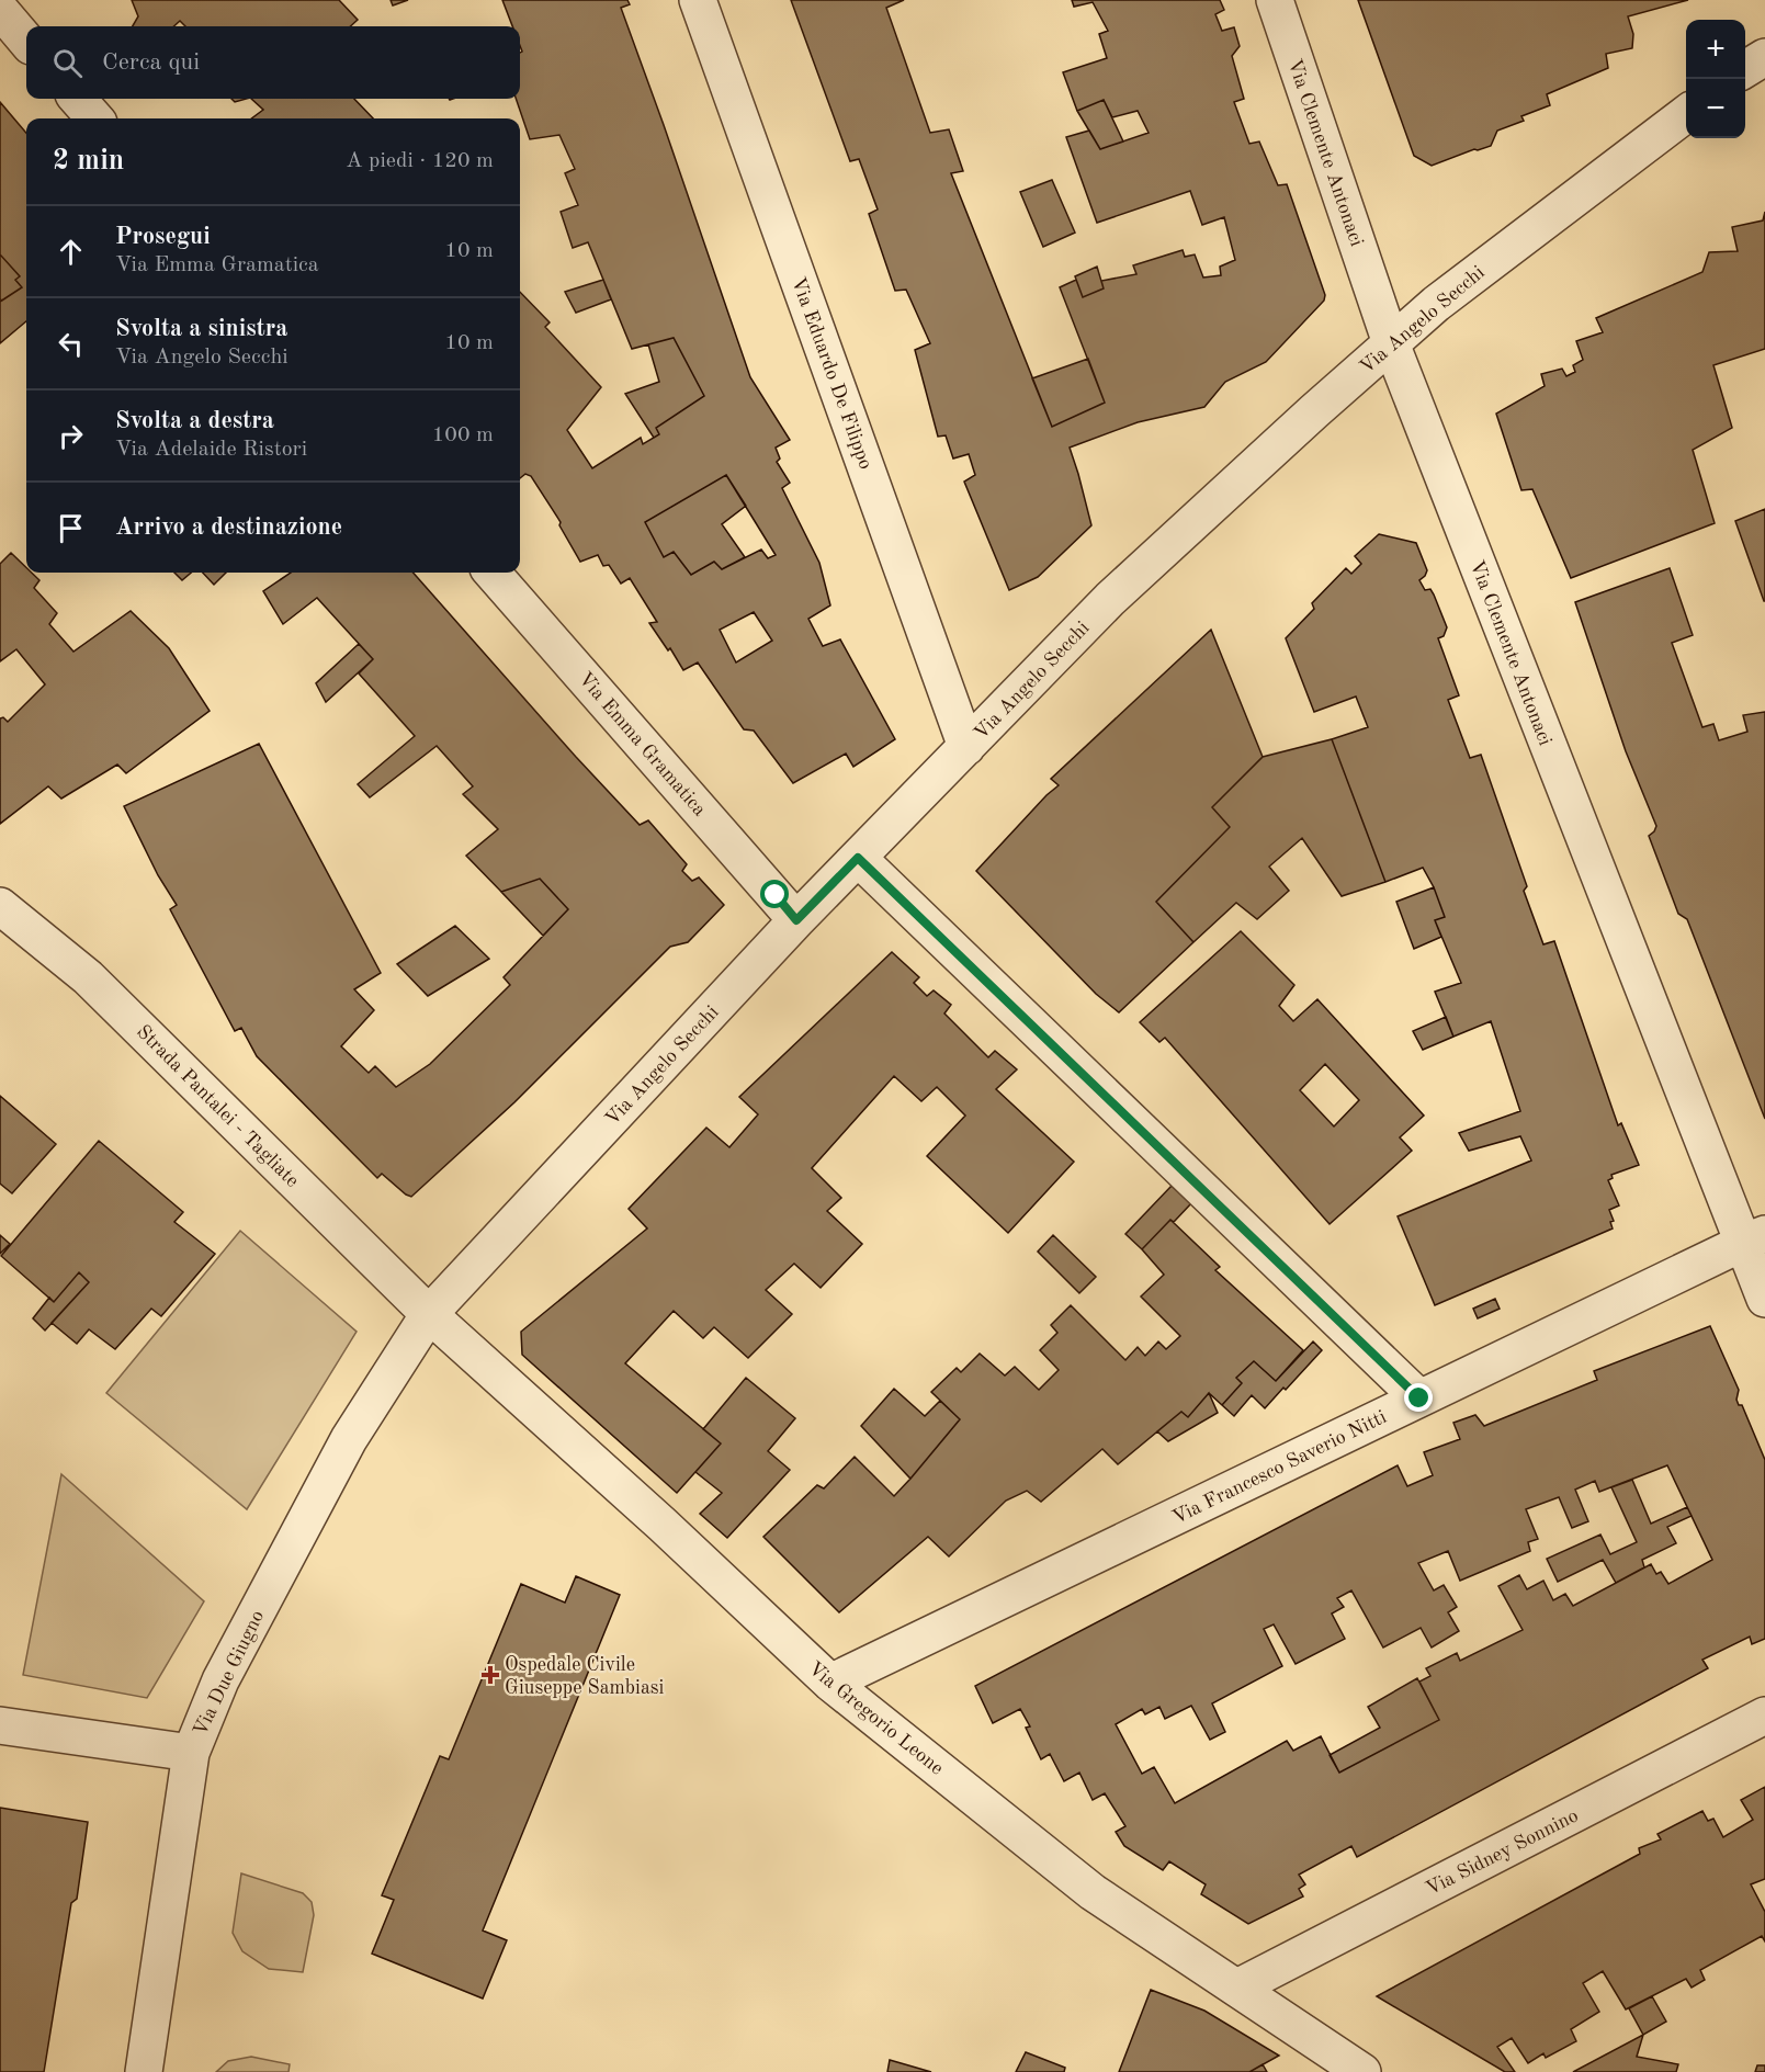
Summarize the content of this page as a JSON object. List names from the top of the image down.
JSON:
{
  "streets": {
    "street": [
      "Via Clemente Antonaci",
      "Via Angelo Secchi",
      "Via Eduardo De Filippo",
      "Via Emma Gramatica",
      "Strada Pantalei - Tagliate",
      "Via Francesco Saverio Nitti",
      "Via Due Giugno",
      "Via Gregorio Leone",
      "Via Sidney Sonnino"
    ]
  },
  "crossings": [
    ["Via Clemente Antonaci", "Via Angelo Secchi"],
    ["Via Clemente Antonaci", "Via Francesco Saverio Nitti"],
    ["Via Angelo Secchi", "Via Eduardo De Filippo"],
    ["Via Angelo Secchi", "Via Emma Gramatica"],
    ["Via Angelo Secchi", "Strada Pantalei - Tagliate"],
    ["Via Angelo Secchi", "Via Due Giugno"],
    ["Via Angelo Secchi", "Via Gregorio Leone"],
    ["Strada Pantalei - Tagliate", "Via Due Giugno"],
    ["Strada Pantalei - Tagliate", "Via Gregorio Leone"],
    ["Via Francesco Saverio Nitti", "Via Gregorio Leone"],
    ["Via Due Giugno", "Via Gregorio Leone"],
    ["Via Gregorio Leone", "Via Sidney Sonnino"]
  ],
  "places": {
    "health": ["Ospedale Civile Giuseppe Sambiasi"]
  },
  "page": {
    "map_buttons": ["+", "−"],
    "search": "Cerca qui",
    "heading": ["2 min", "A piedi · 120 m"],
    "list": [
      ["Prosegui", "Via Emma Gramatica", "10 m"],
      ["Svolta a sinistra", "Via Angelo Secchi", "10 m"],
      ["Svolta a destra", "Via Adelaide Ristori", "100 m"],
      "Arrivo a destinazione"
    ]
  }
}
